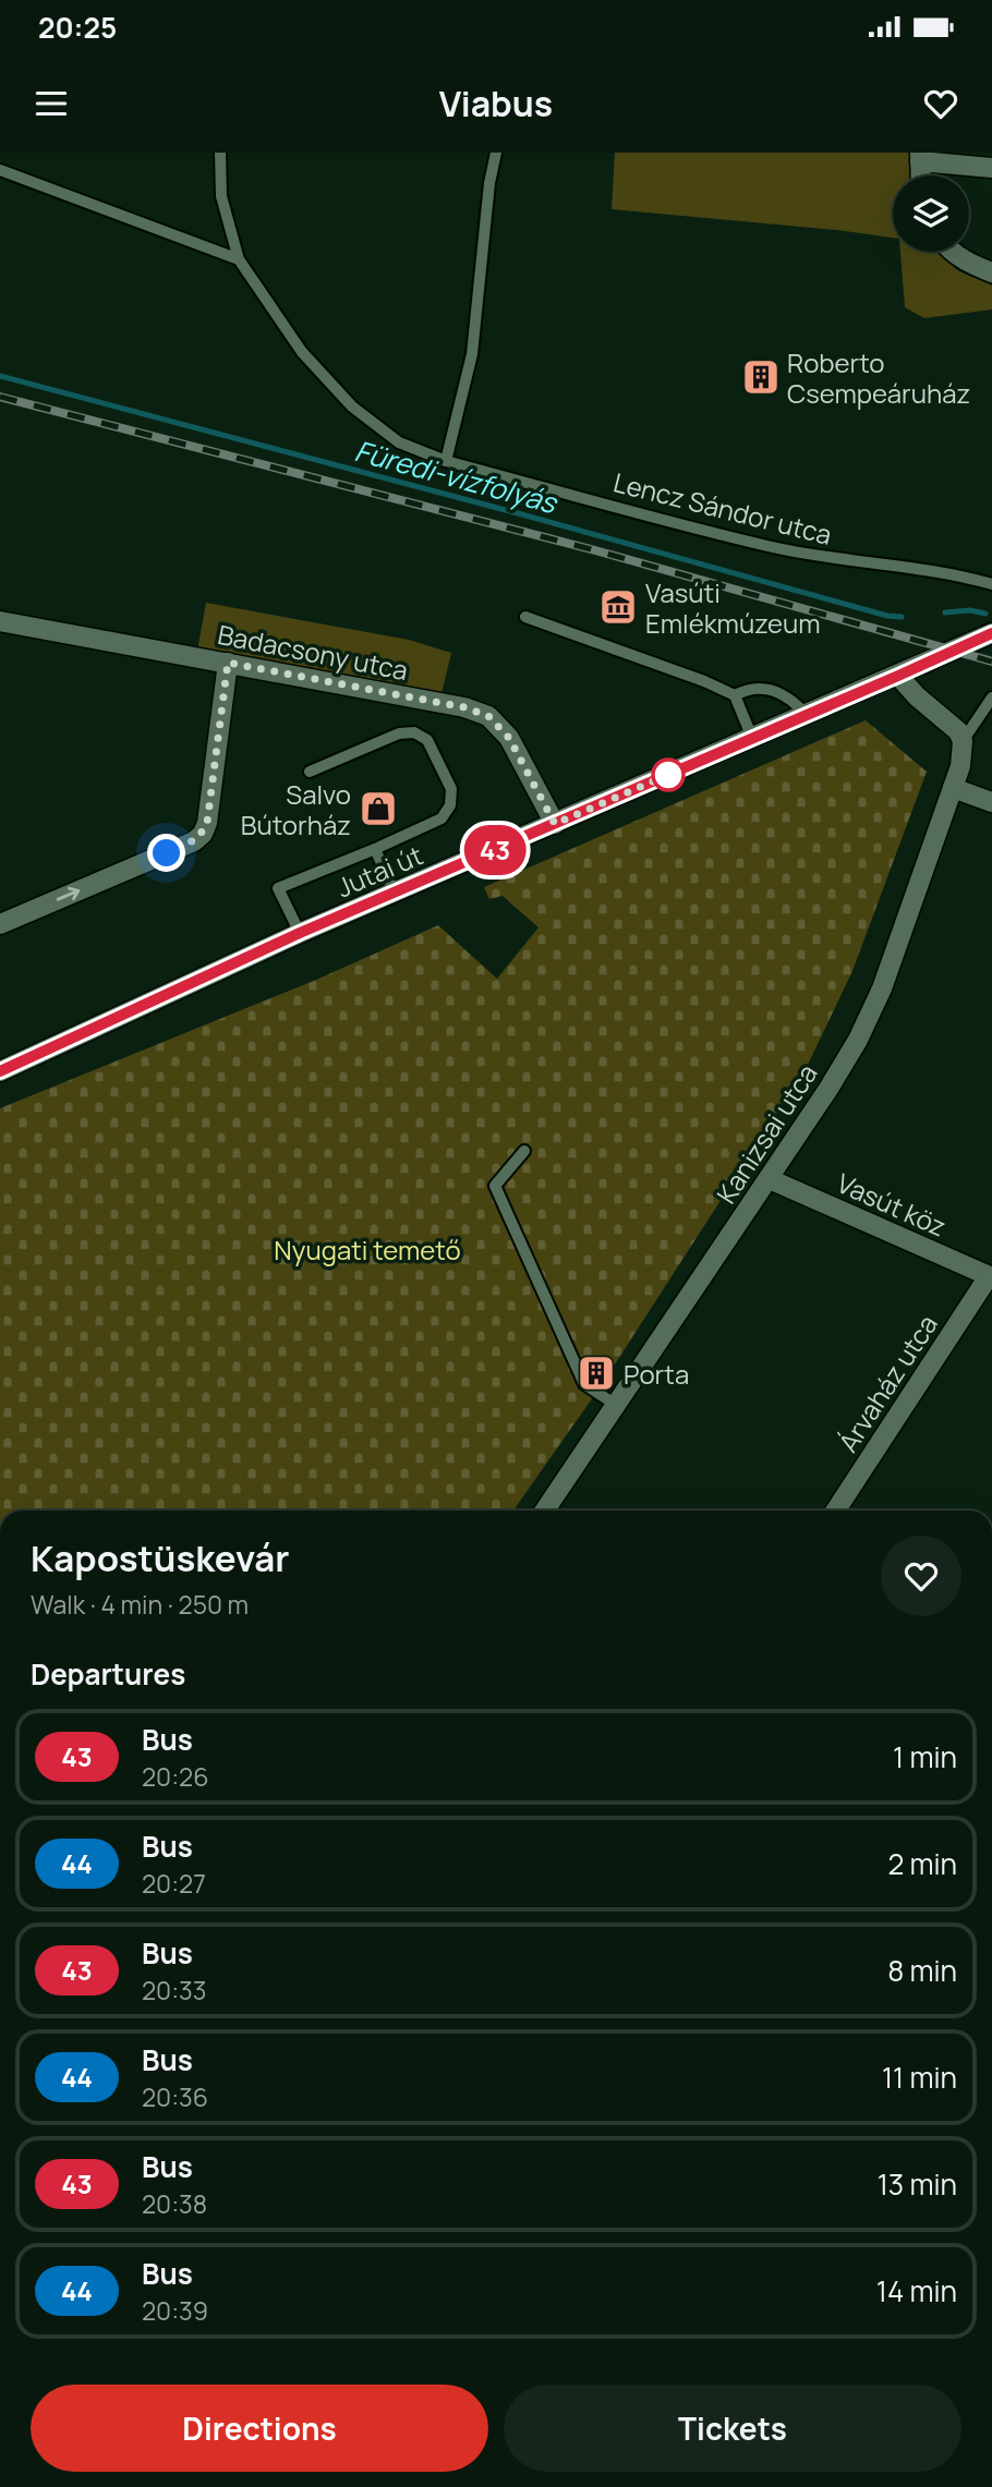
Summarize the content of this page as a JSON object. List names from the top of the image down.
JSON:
{
  "streets": {
    "street": [
      "Badacsony utca",
      "Jutai út",
      "Kanizsai utca",
      "Vasút köz",
      "Árvaház utca"
    ],
    "lane": ["Lencz Sándor utca"]
  },
  "crossings": [
    ["Badacsony utca", "Jutai út"],
    ["Kanizsai utca", "Vasút köz"],
    ["Vasút köz", "Árvaház utca"]
  ],
  "water": ["Füredi-vízfolyás"],
  "parks": ["Nyugati temető"],
  "places": {
    "building": ["Roberto Csempeáruház", "Porta"],
    "museum": ["Vasúti Emlékmúzeum"],
    "shop": ["Salvo Bútorház"]
  },
  "lines": ["bus line 43"],
  "page": {
    "status": "20:25",
    "header": "Viabus",
    "on_map": "43",
    "heading": [
      ["Kapostüskevár", "Walk · 4 min · 250 m"],
      "Departures"
    ],
    "list": [
      {
        "mark": "43",
        "name": "Bus",
        "note": "20:26",
        "value": "1 min"
      },
      {
        "mark": "44",
        "name": "Bus",
        "note": "20:27",
        "value": "2 min"
      },
      {
        "mark": "43",
        "name": "Bus",
        "note": "20:33",
        "value": "8 min"
      },
      {
        "mark": "44",
        "name": "Bus",
        "note": "20:36",
        "value": "11 min"
      },
      {
        "mark": "43",
        "name": "Bus",
        "note": "20:38",
        "value": "13 min"
      },
      {
        "mark": "44",
        "name": "Bus",
        "note": "20:39",
        "value": "14 min"
      }
    ],
    "buttons": ["Directions", "Tickets"]
  }
}
